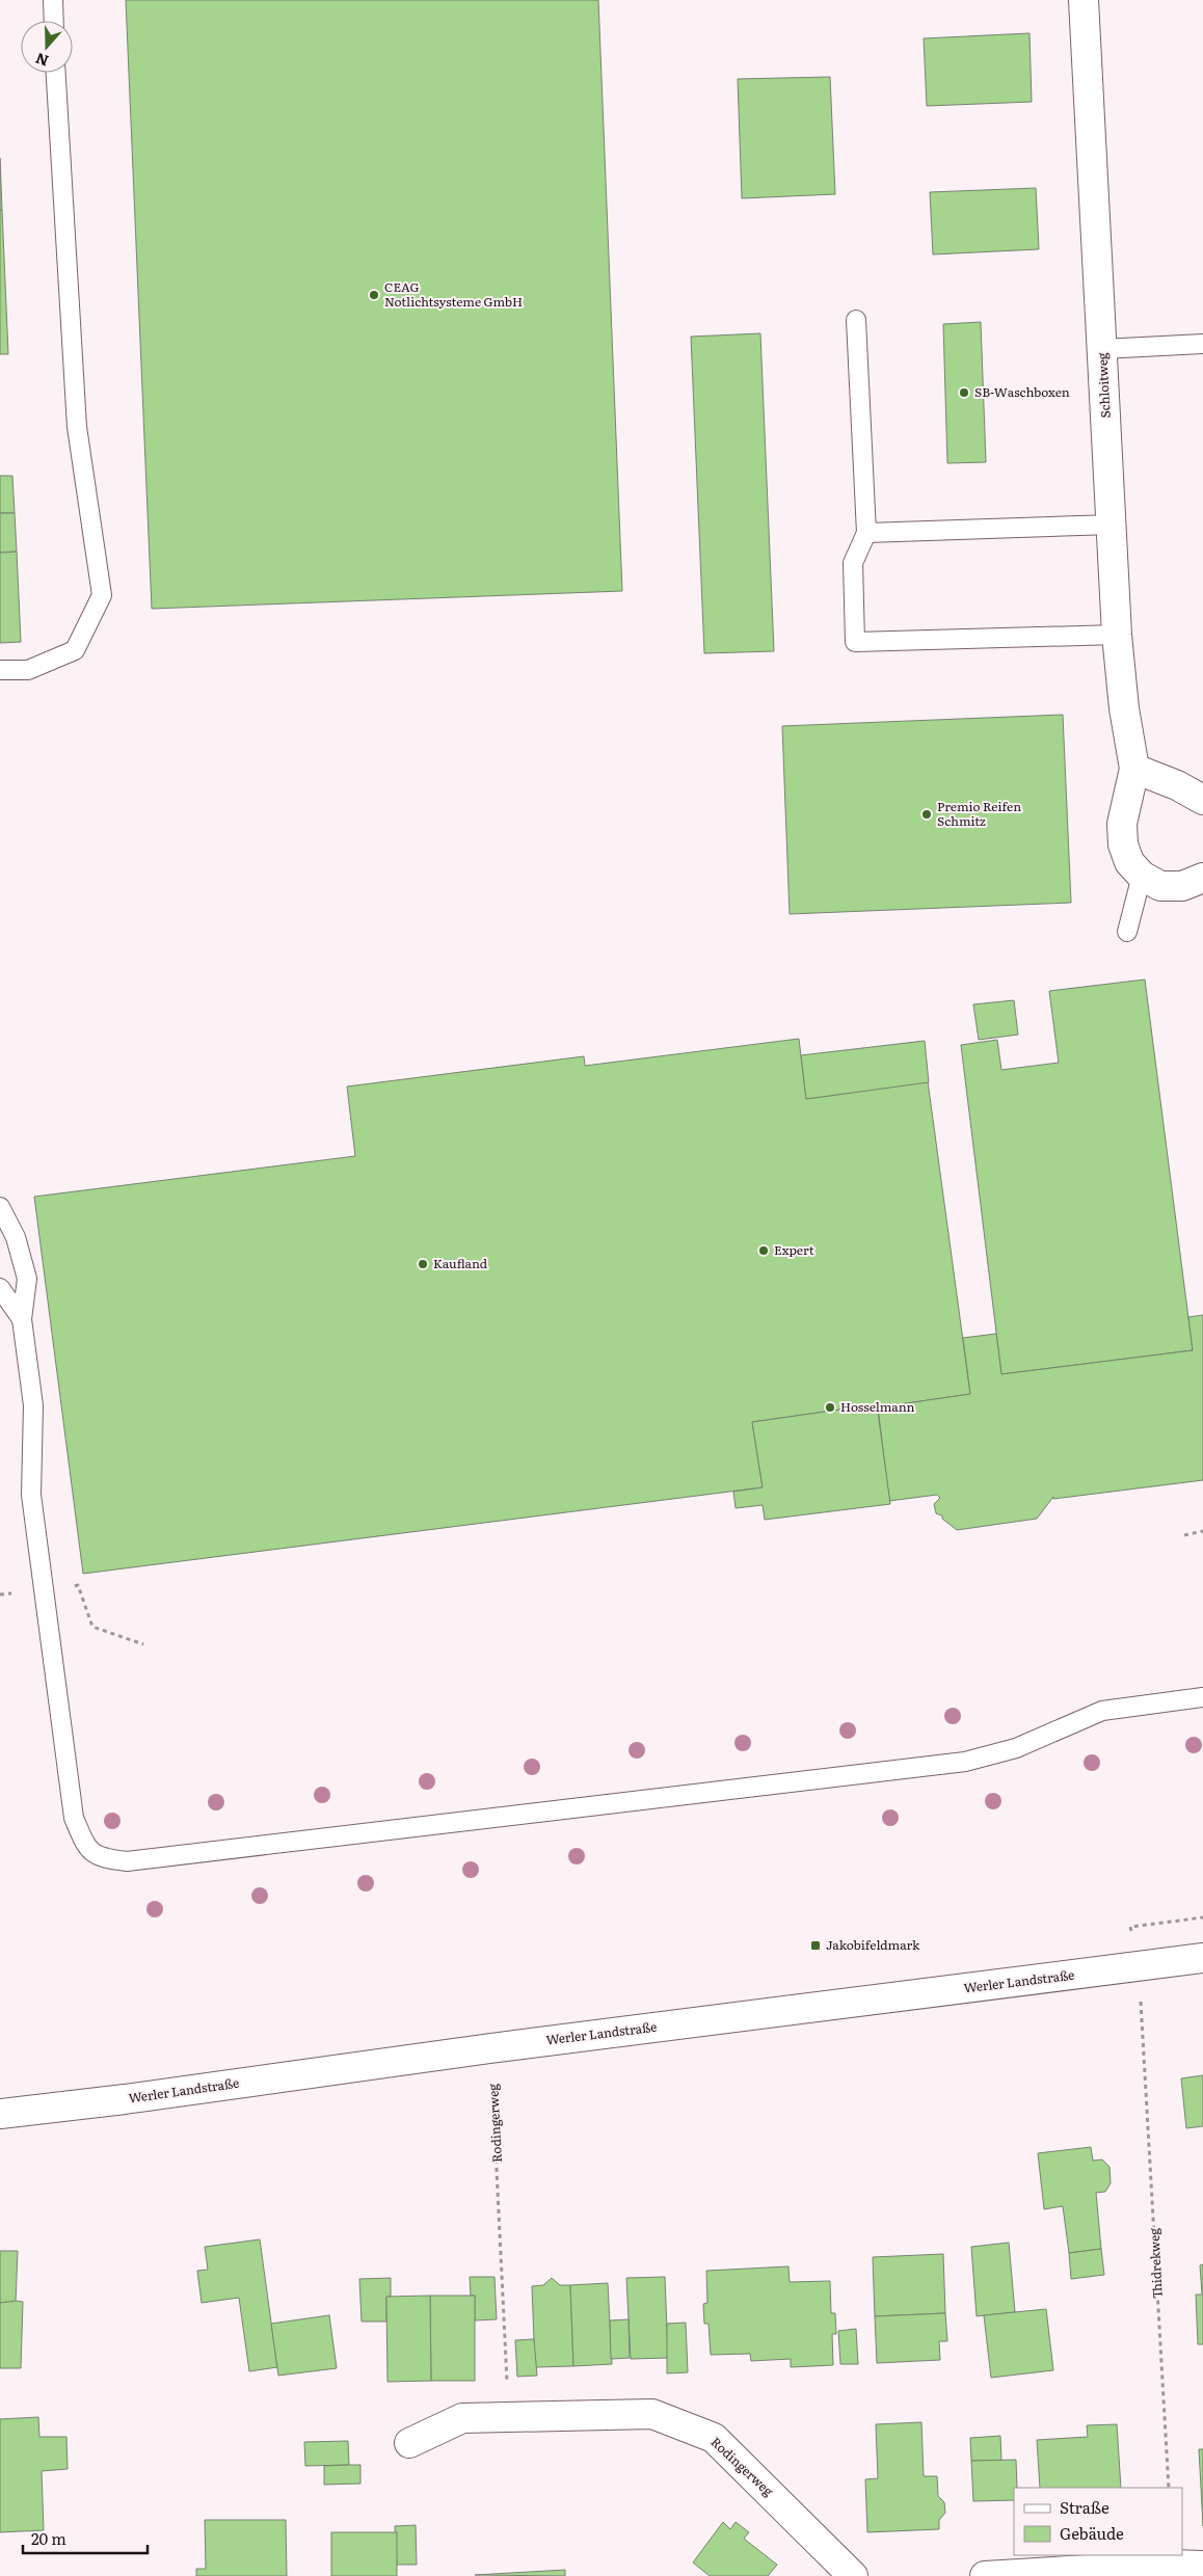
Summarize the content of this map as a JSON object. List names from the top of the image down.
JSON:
{
  "streets": {
    "street": ["Schloitweg", "Werler Landstraße", "Rodingerweg"],
    "path": ["Thidrekweg"]
  },
  "crossings": [
    ["Werler Landstraße", "Rodingerweg"]
  ],
  "places": {
    "other": [
      "CEAG Notlichtsysteme GmbH",
      "SB-Waschboxen",
      "Premio Reifen Schmitz",
      "Expert",
      "Kaufland",
      "Hosselmann"
    ],
    "transit": ["Jakobifeldmark"]
  },
  "legend": ["Straße", "Gebäude"],
  "scale_bar": "20 m",
  "north": "bottom"
}
